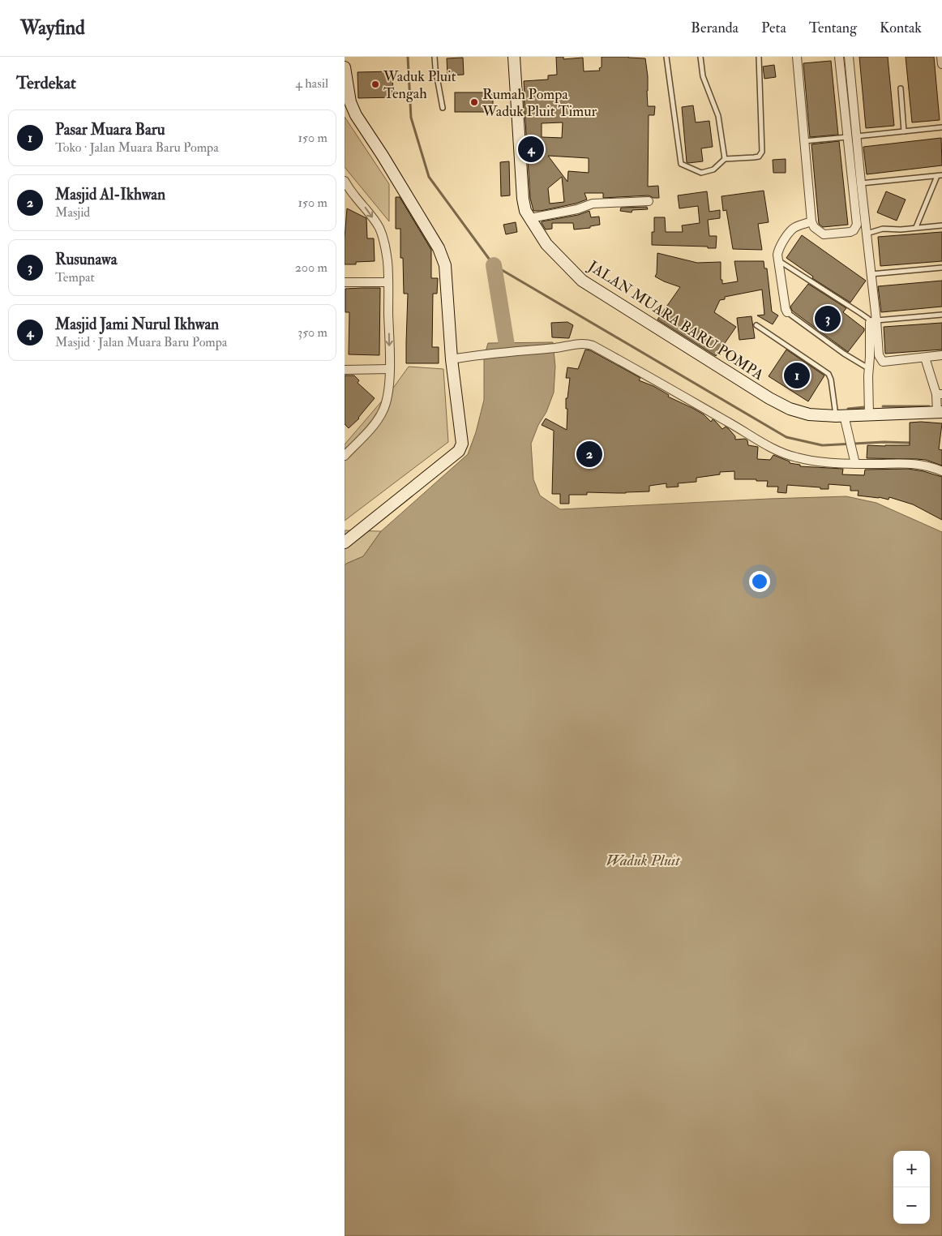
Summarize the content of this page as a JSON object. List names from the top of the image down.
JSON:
{
  "streets": {
    "street": ["JALAN MUARA BARU POMPA"]
  },
  "water": ["Waduk Pluit"],
  "places": ["Waduk Pluit Tengah", "Rumah Pompa Waduk Pluit Timur"],
  "page": {
    "header": "Wayfind",
    "nav": [
      "Beranda",
      "Peta",
      "Tentang",
      "Kontak"
    ],
    "heading": ["Terdekat", "4 hasil"],
    "list": [
      {
        "mark": "1",
        "name": "Pasar Muara Baru",
        "note": "Toko · Jalan Muara Baru Pompa",
        "value": "150 m"
      },
      {
        "mark": "2",
        "name": "Masjid Al-Ikhwan",
        "note": "Masjid",
        "value": "150 m"
      },
      {
        "mark": "3",
        "name": "Rusunawa",
        "note": "Tempat",
        "value": "200 m"
      },
      {
        "mark": "4",
        "name": "Masjid Jami Nurul Ikhwan",
        "note": "Masjid · Jalan Muara Baru Pompa",
        "value": "350 m"
      }
    ],
    "pins": [
      "4",
      "3",
      "1",
      "2"
    ],
    "map_buttons": ["+", "−"]
  }
}
